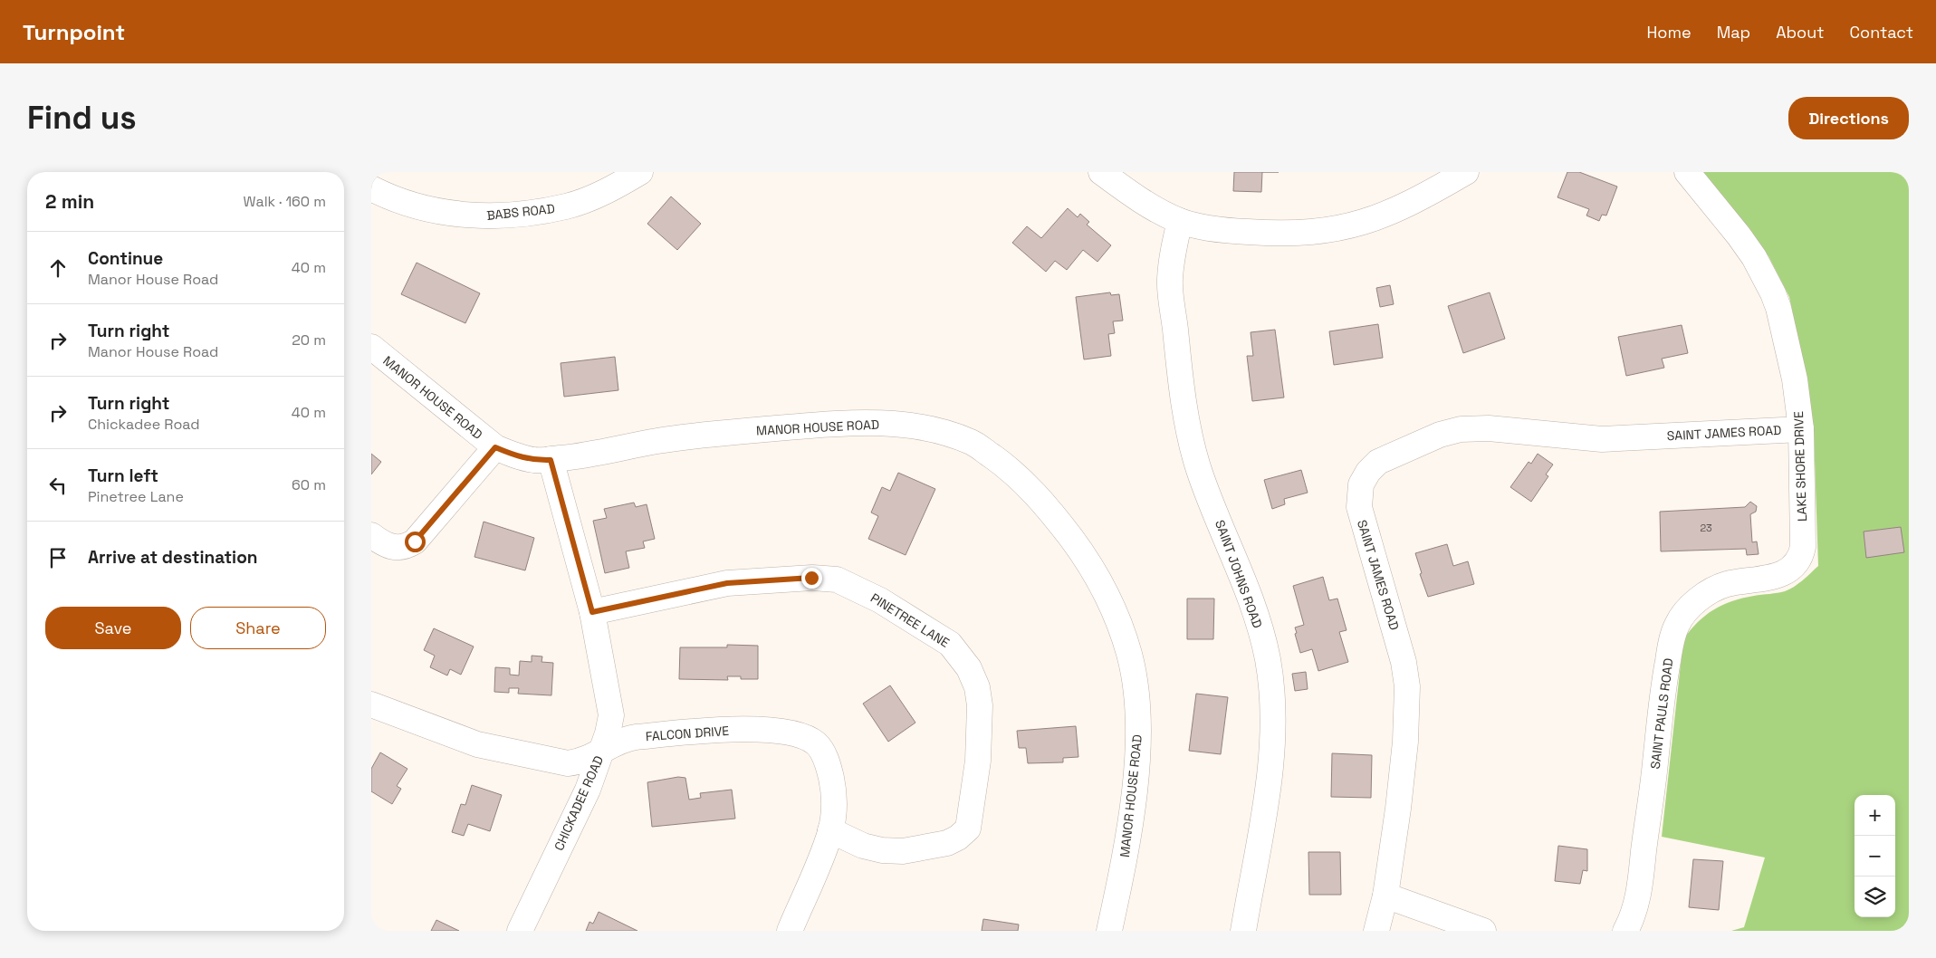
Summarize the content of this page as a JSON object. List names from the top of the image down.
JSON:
{
  "streets": {
    "street": [
      "BABS ROAD",
      "MANOR HOUSE ROAD",
      "SAINT JAMES ROAD",
      "LAKE SHORE DRIVE",
      "SAINT JOHNS ROAD",
      "PINETREE LANE",
      "SAINT PAULS ROAD",
      "FALCON DRIVE",
      "CHICKADEE ROAD"
    ]
  },
  "crossings": [
    ["MANOR HOUSE ROAD", "CHICKADEE ROAD"],
    ["SAINT JAMES ROAD", "LAKE SHORE DRIVE"],
    ["LAKE SHORE DRIVE", "SAINT PAULS ROAD"],
    ["PINETREE LANE", "FALCON DRIVE"],
    ["PINETREE LANE", "CHICKADEE ROAD"],
    ["FALCON DRIVE", "CHICKADEE ROAD"]
  ],
  "house_numbers": ["23"],
  "page": {
    "header": "Turnpoint",
    "nav": [
      "Home",
      "Map",
      "About",
      "Contact"
    ],
    "buttons": [
      "Directions",
      ["Save", "Share"]
    ],
    "title": "Find us",
    "heading": ["2 min", "Walk · 160 m"],
    "list": [
      ["Continue", "Manor House Road", "40 m"],
      ["Turn right", "Manor House Road", "20 m"],
      ["Turn right", "Chickadee Road", "40 m"],
      ["Turn left", "Pinetree Lane", "60 m"],
      "Arrive at destination"
    ],
    "map_buttons": ["+", "−"]
  }
}
